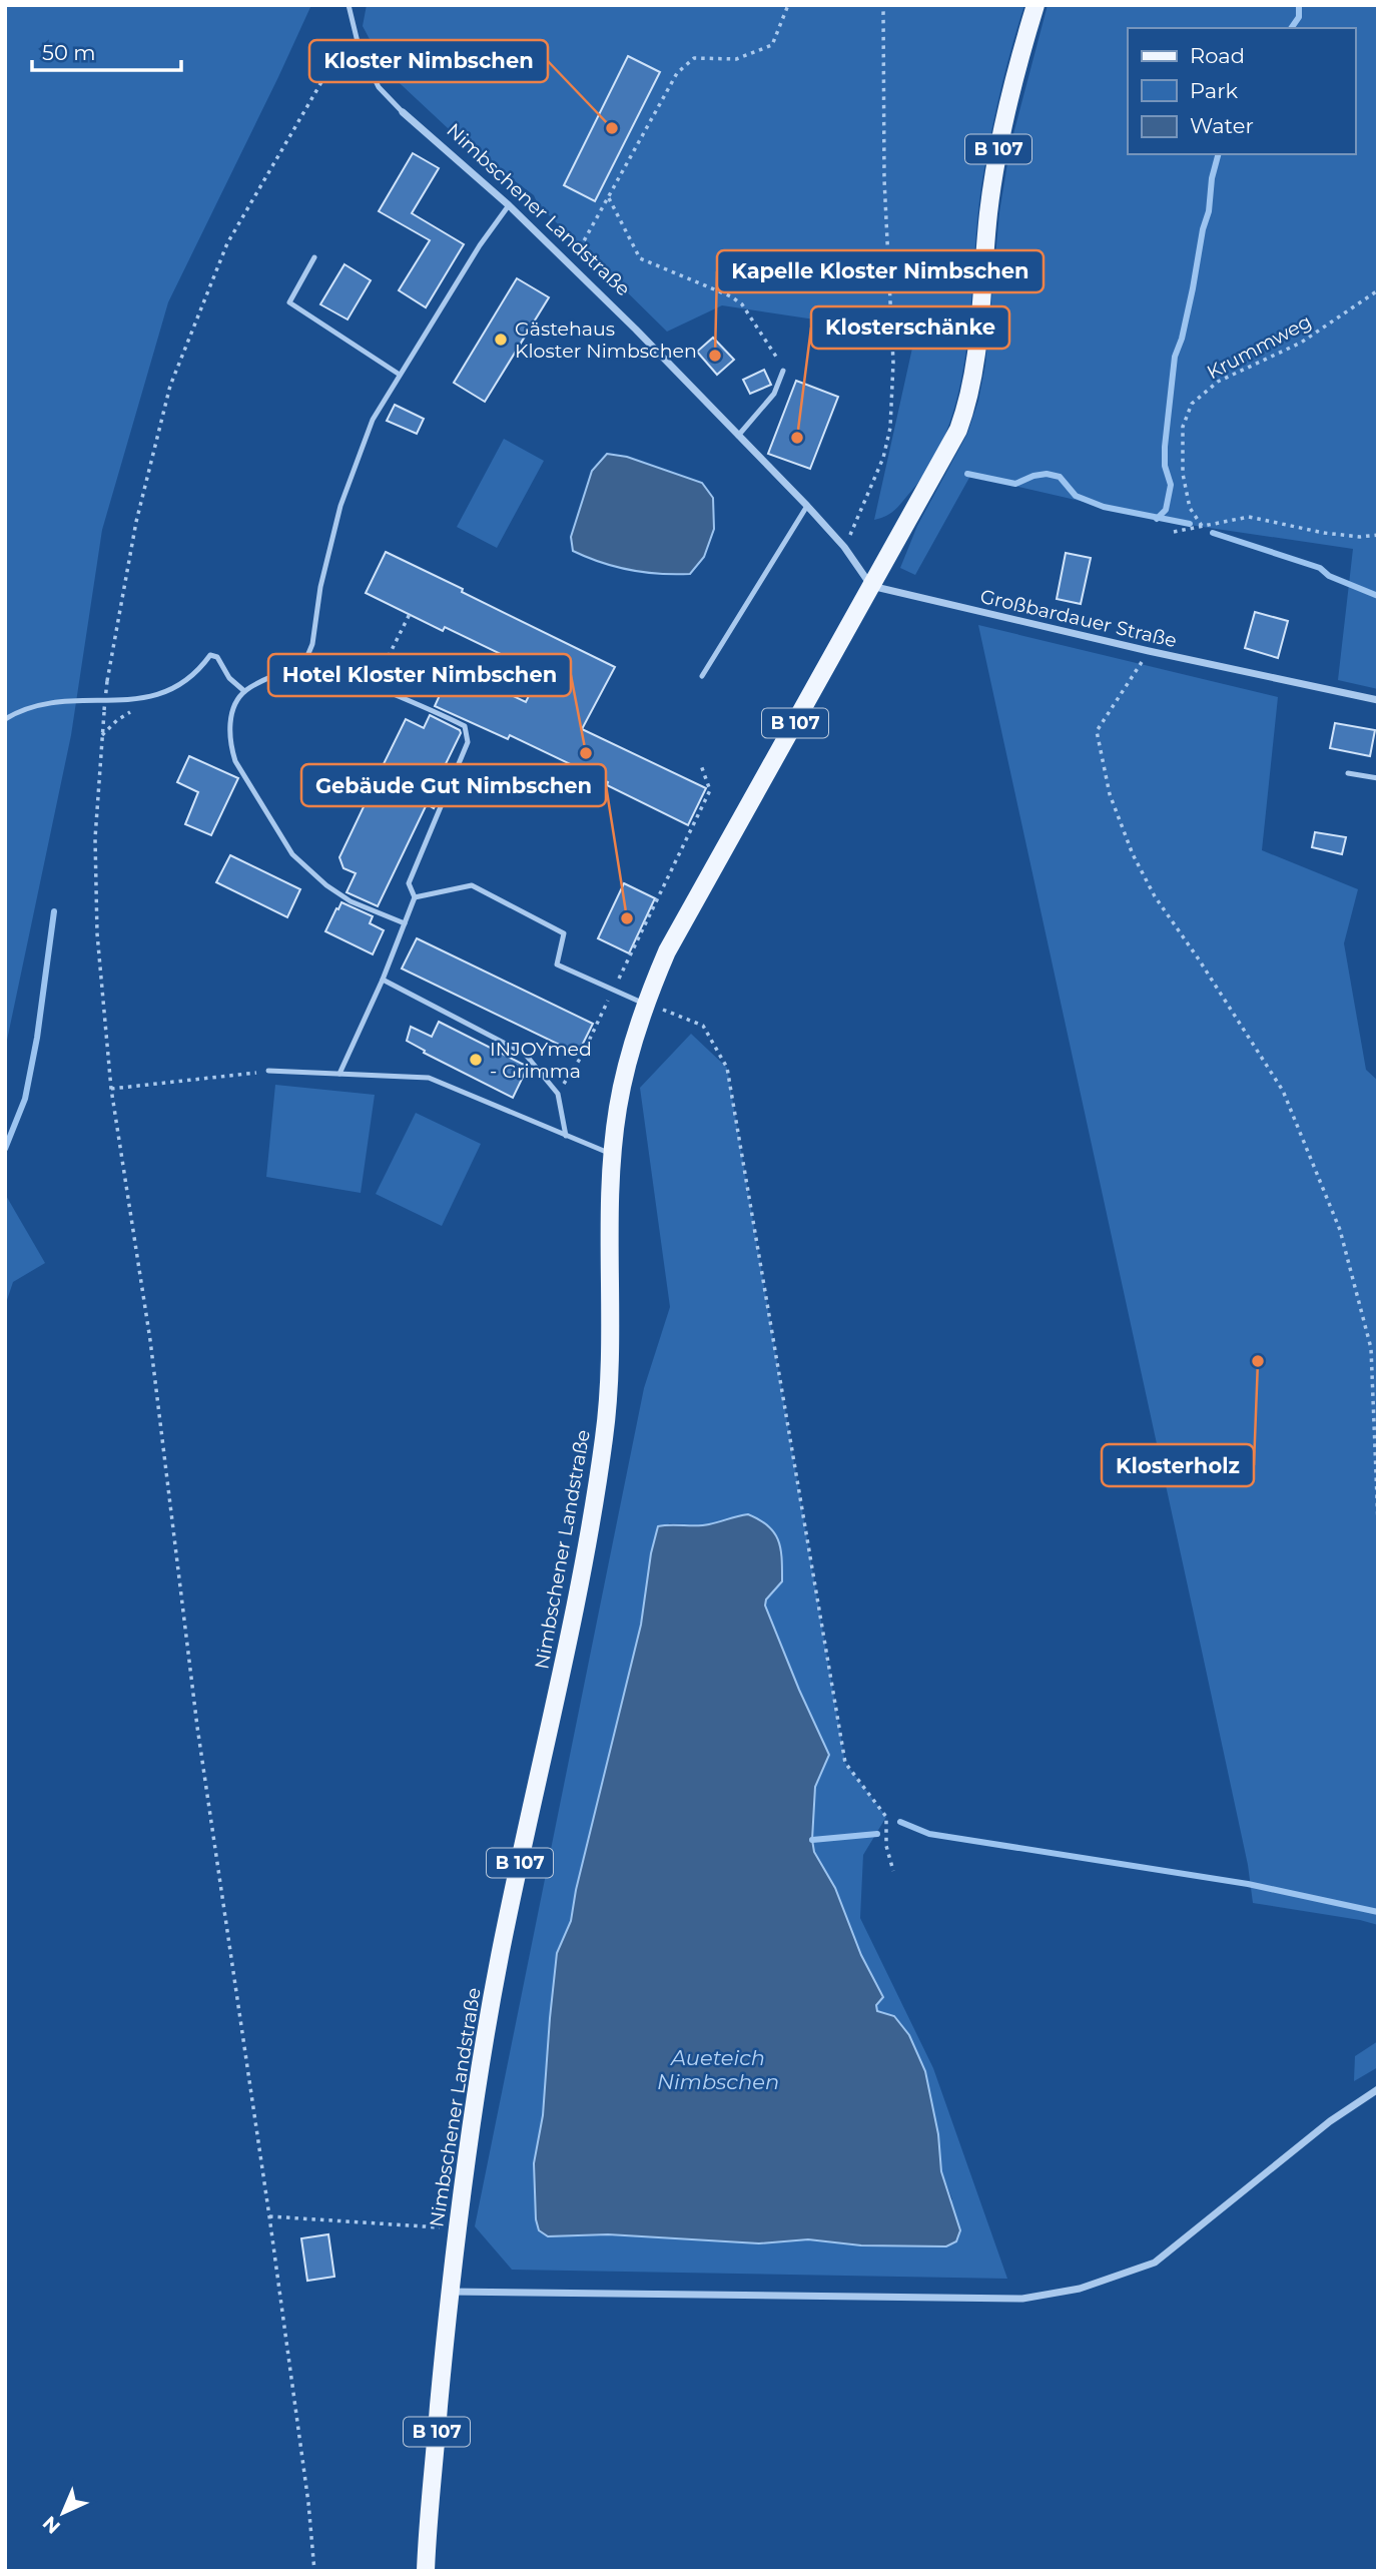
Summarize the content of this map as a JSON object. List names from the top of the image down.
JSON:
{
  "streets": {
    "main road": ["B 107", "Nimbschener Landstraße"],
    "street": ["Großbardauer Straße"],
    "path": ["Krummweg"]
  },
  "crossings": [
    ["Nimbschener Landstraße", "Großbardauer Straße"]
  ],
  "water": ["Aueteich Nimbschen"],
  "places": [
    "Kloster Nimbschen",
    "Gästehaus Kloster Nimbschen",
    "Kapelle Kloster Nimbschen",
    "Klosterschänke",
    "Hotel Kloster Nimbschen",
    "Gebäude Gut Nimbschen",
    "INJOYmed - Grimma",
    "Klosterholz"
  ],
  "legend": ["Road", "Park", "Water"],
  "scale_bar": "50 m",
  "north": "bottom left"
}
